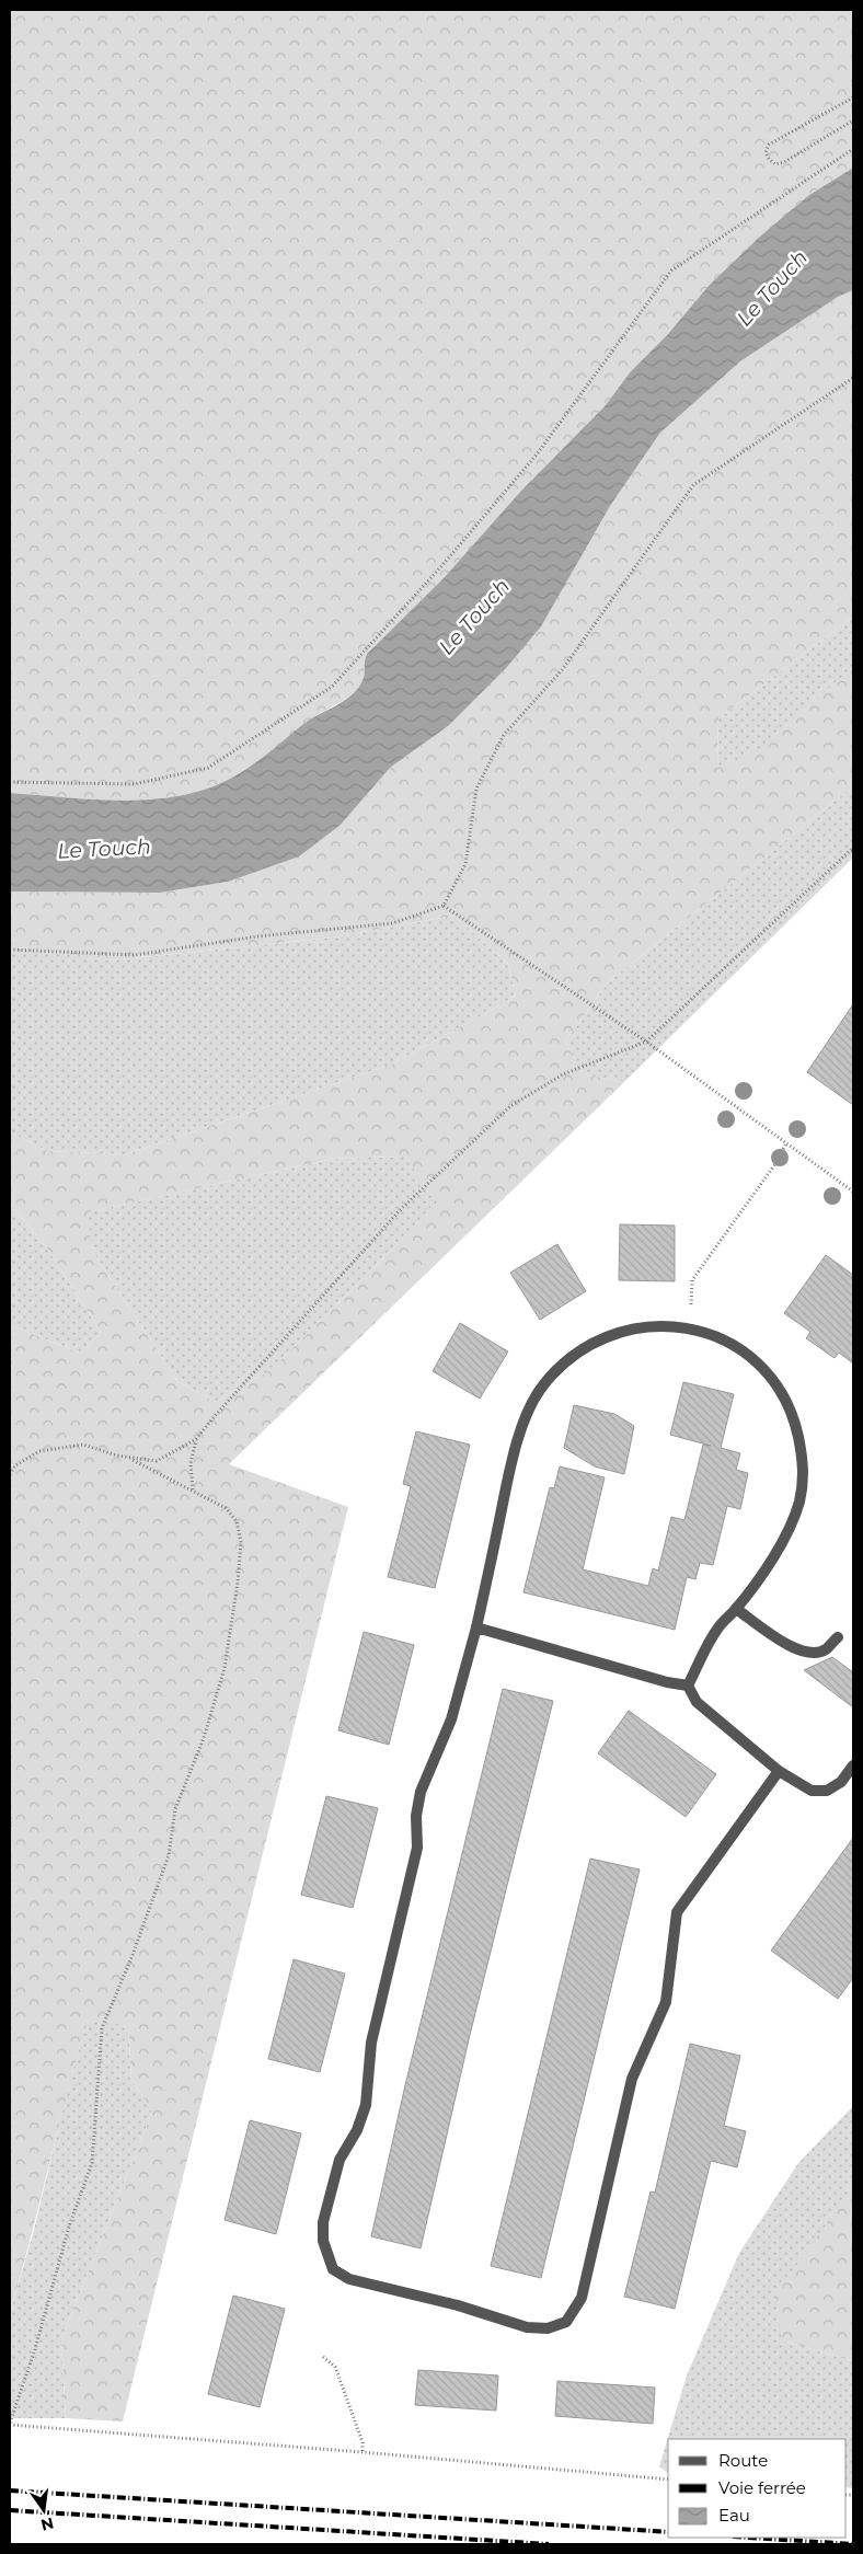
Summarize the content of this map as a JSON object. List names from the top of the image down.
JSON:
{
  "water": ["Le Touch"],
  "legend": ["Route", "Voie ferrée", "Eau"],
  "north": "bottom"
}
